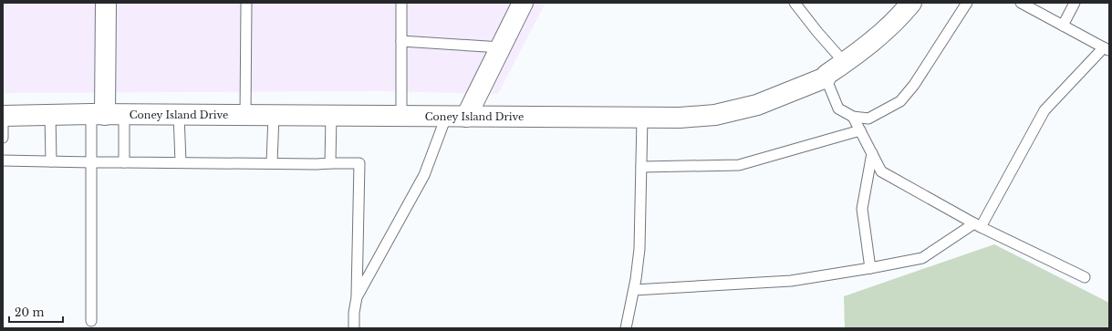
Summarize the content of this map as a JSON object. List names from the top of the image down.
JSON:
{
  "streets": {
    "street": ["Coney Island Drive"]
  },
  "scale_bar": "20 m"
}
